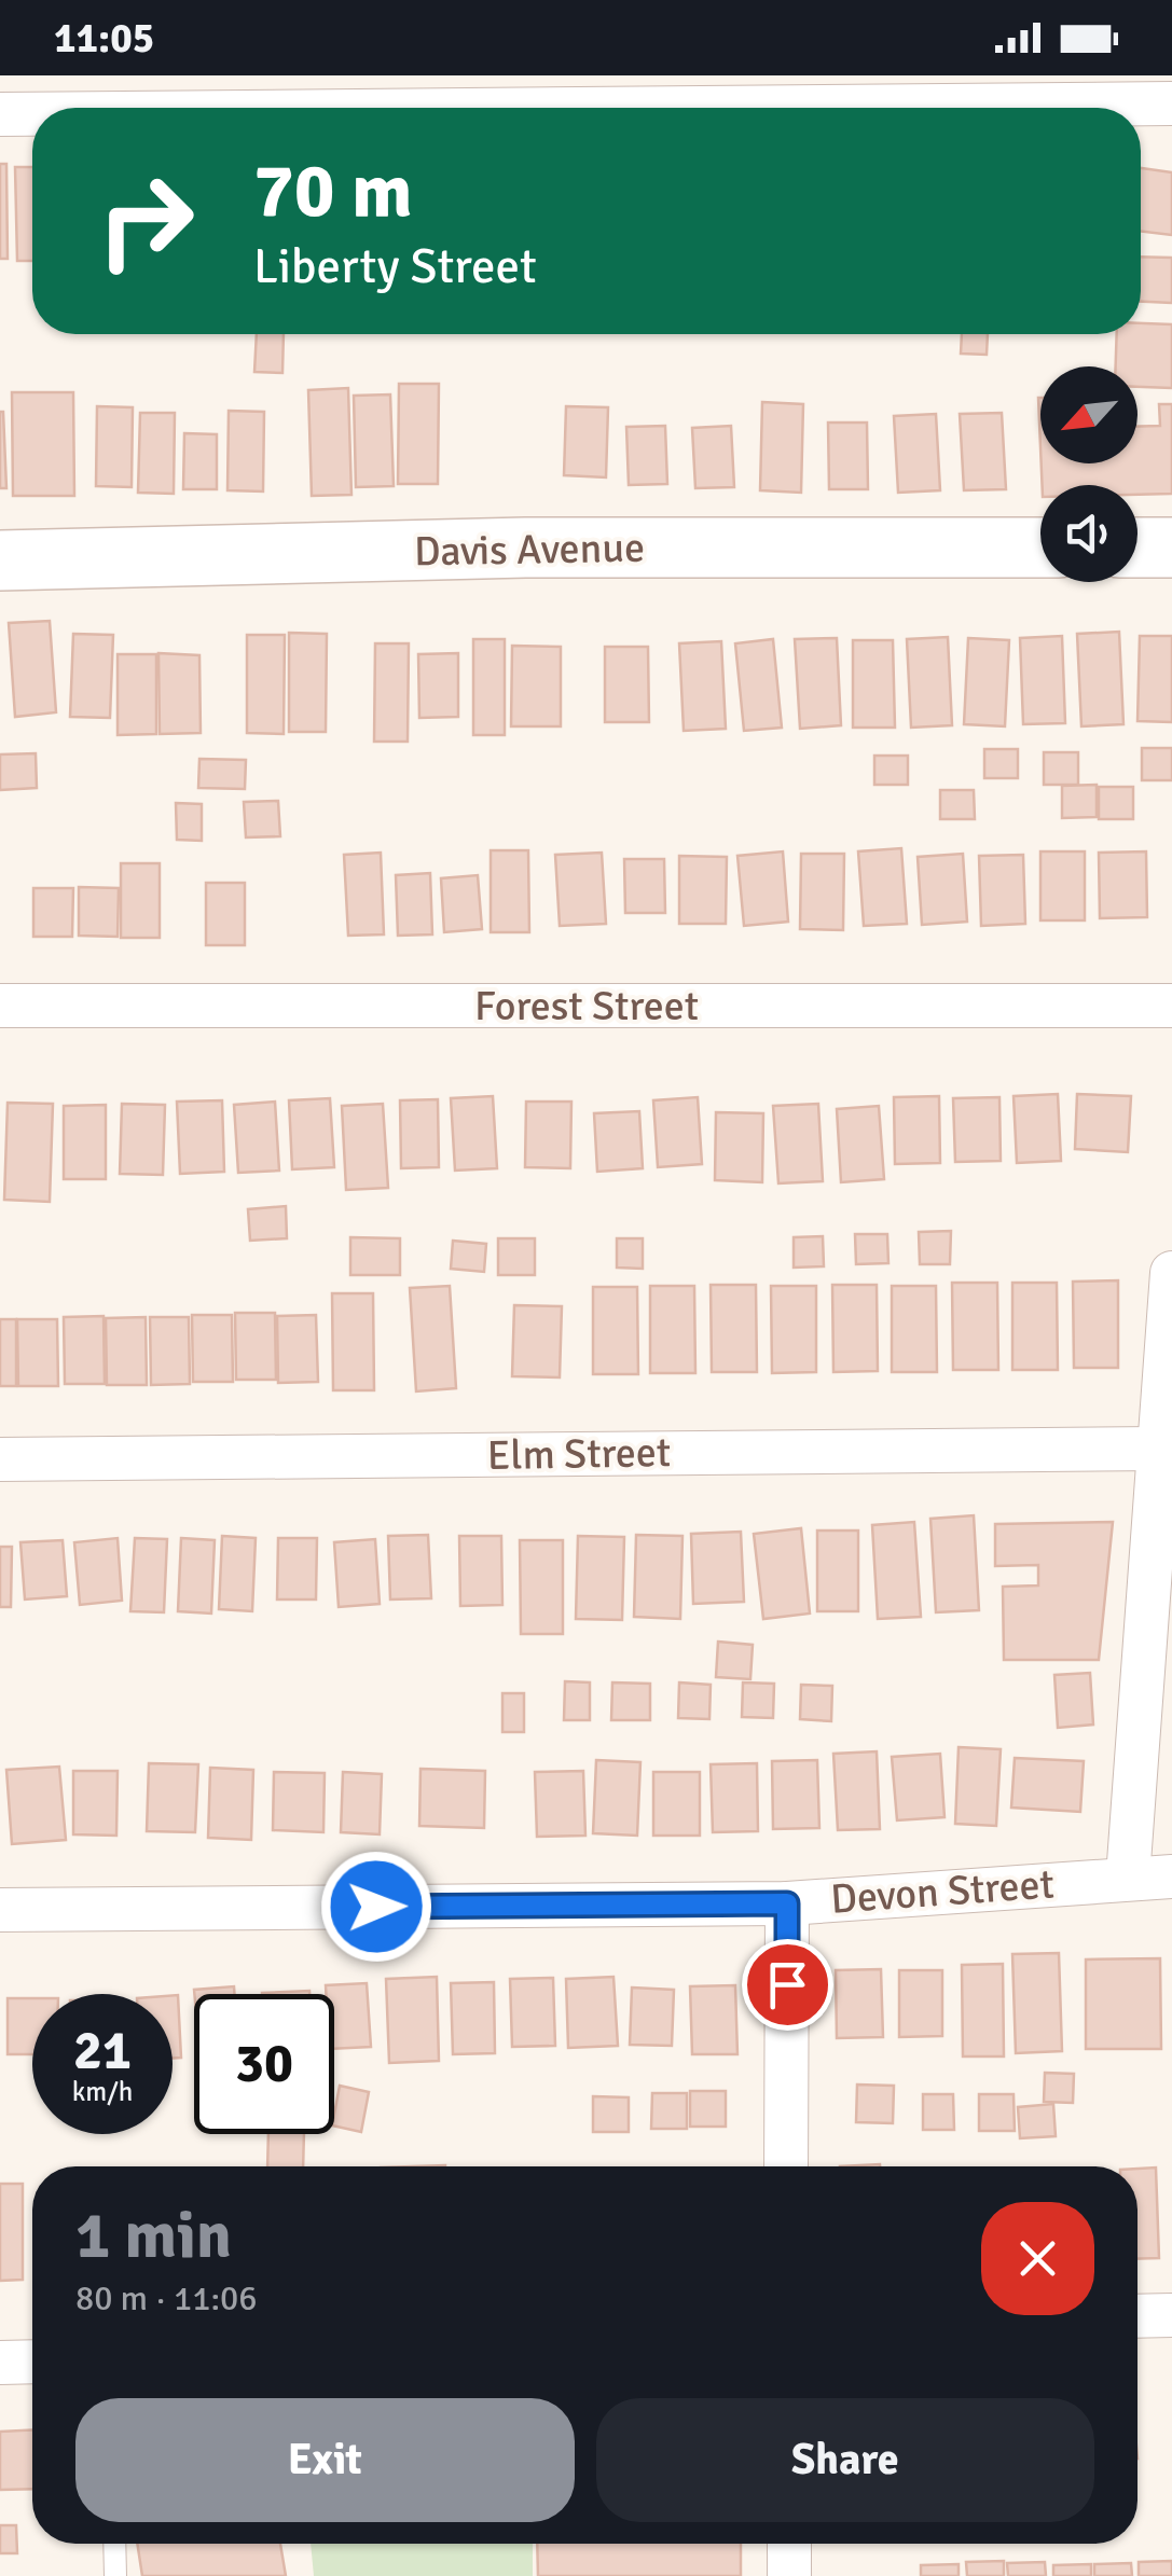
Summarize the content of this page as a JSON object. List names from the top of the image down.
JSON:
{
  "streets": {
    "street": [
      "Davis Avenue",
      "Forest Street",
      "Elm Street",
      "Devon Street"
    ]
  },
  "north": "bottom left",
  "page": {
    "status": "11:05",
    "turn": ["70 m", "Liberty Street"],
    "speed": "21 km/h",
    "limit": "30",
    "heading": ["1 min", "80 m · 11:06"],
    "buttons": ["Exit", "Share"]
  }
}
